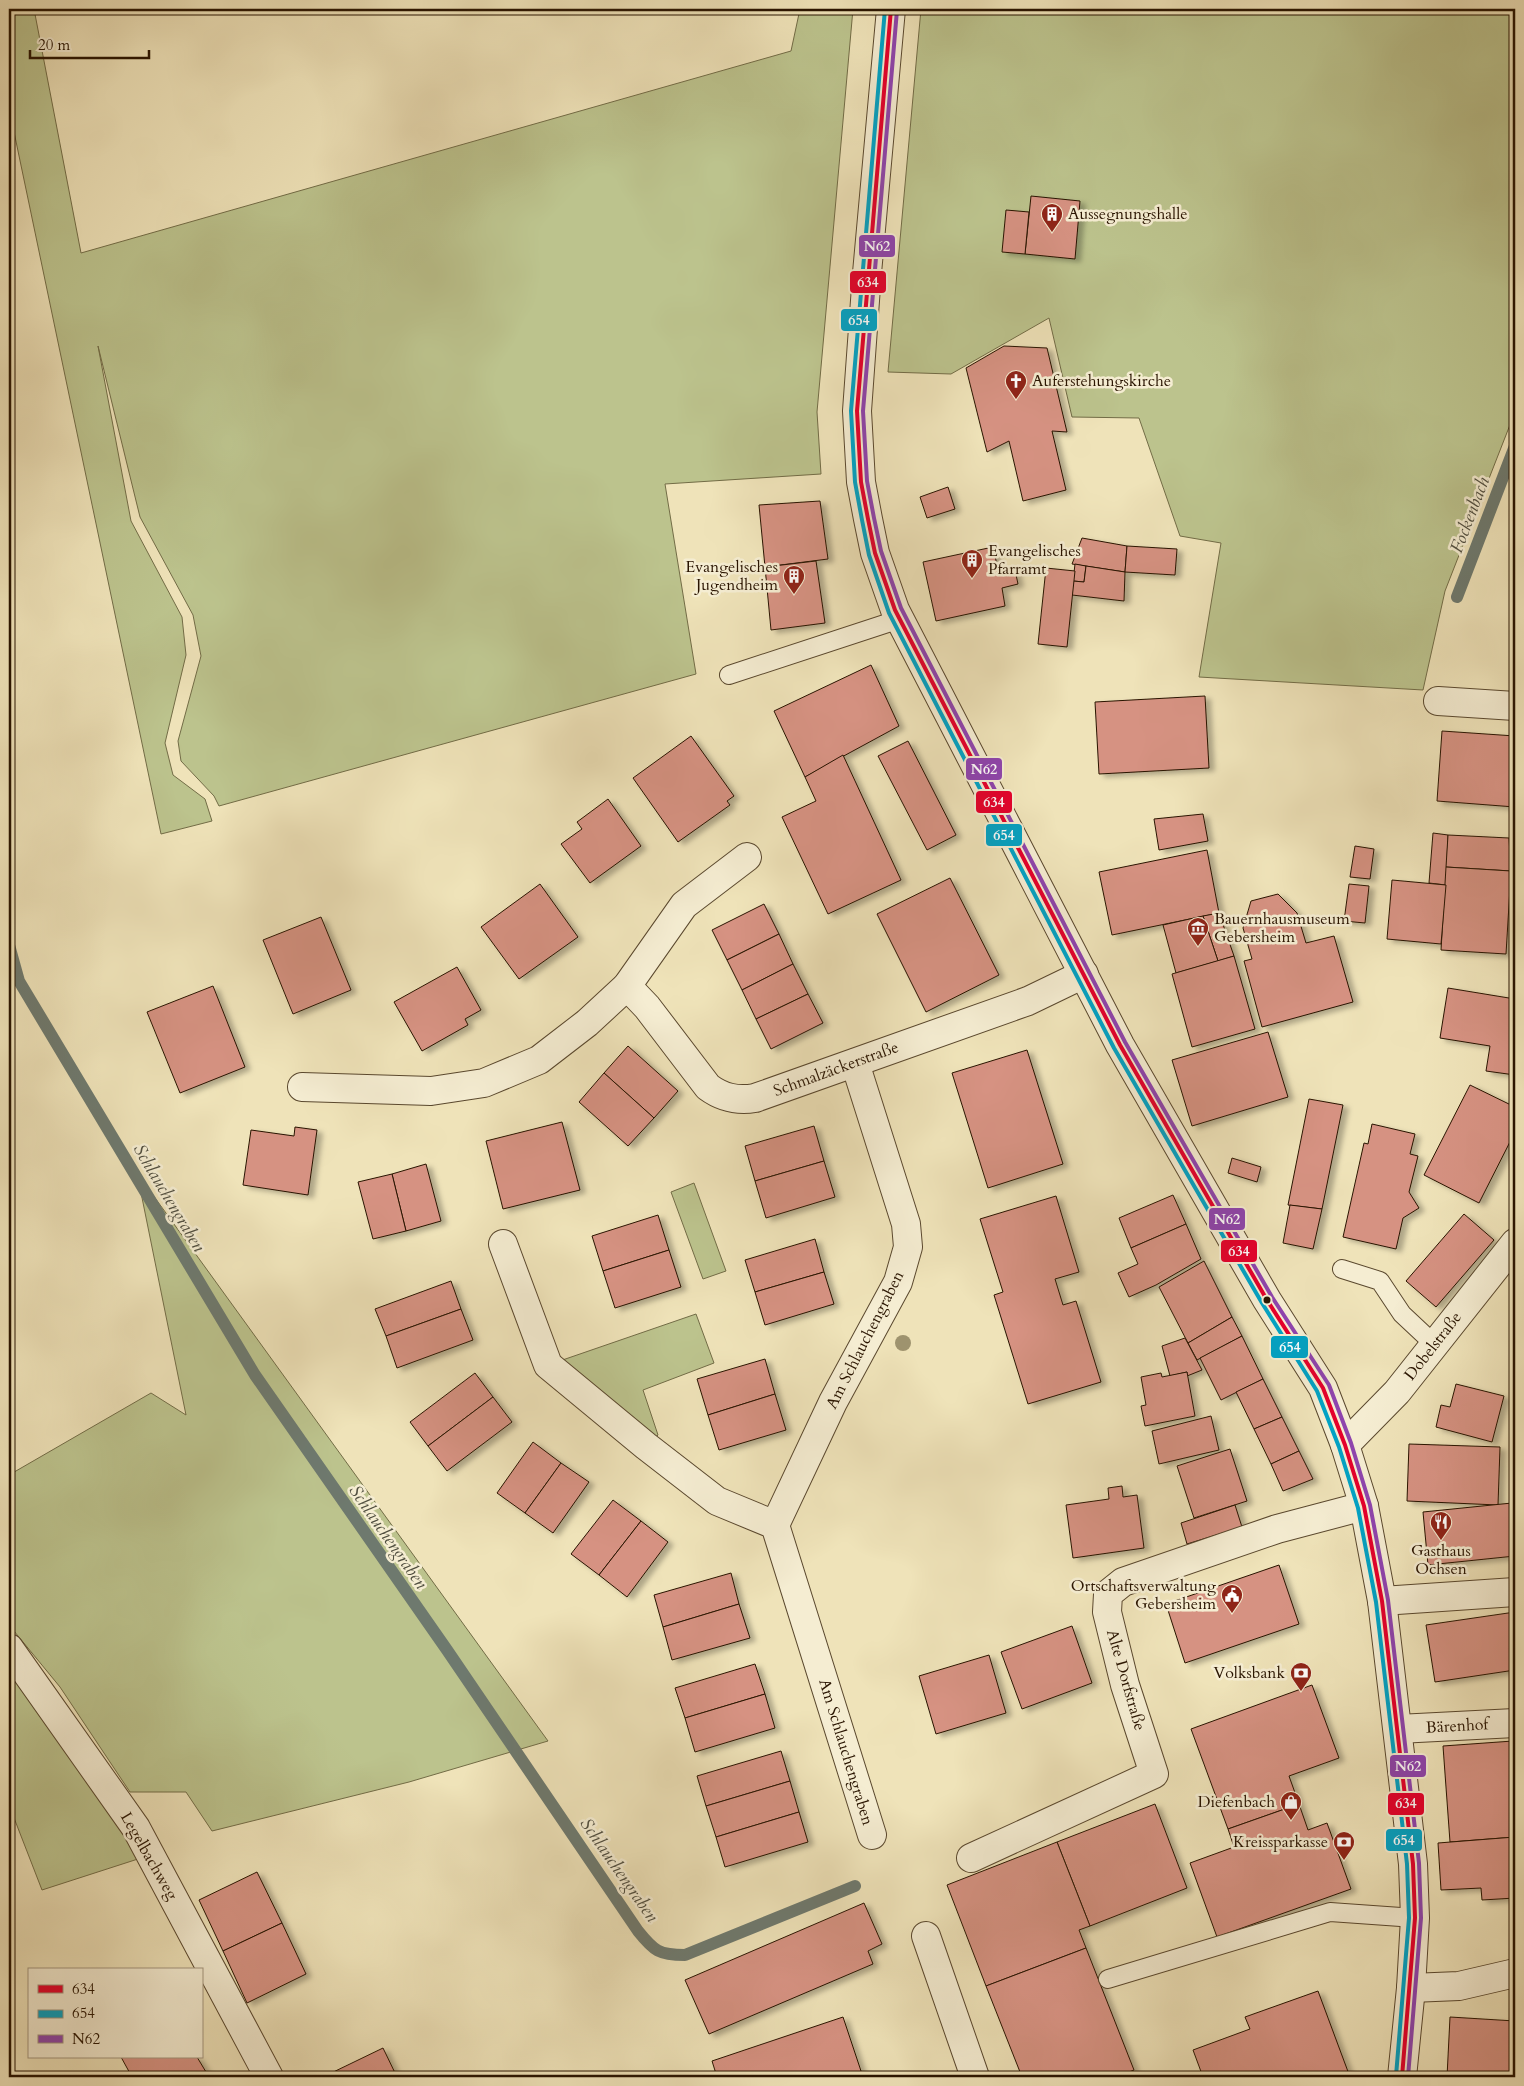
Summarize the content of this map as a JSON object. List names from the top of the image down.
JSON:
{
  "streets": {
    "street": [
      "Schmalzäckerstraße",
      "Am Schlauchengraben",
      "Dobelstraße",
      "Alte Dorfstraße",
      "Bärenhof",
      "Legelbachweg"
    ]
  },
  "crossings": [
    ["Schmalzäckerstraße", "Am Schlauchengraben"]
  ],
  "water": ["Fockenbach", "Schlauchengraben"],
  "places": {
    "building": ["Aussegnungshalle", "Evangelisches Pfarramt", "Evangelisches Jugendheim"],
    "church": ["Auferstehungskirche"],
    "museum": ["Bauernhausmuseum Gebersheim"],
    "restaurant": ["Gasthaus Ochsen"],
    "public building": ["Ortschaftsverwaltung Gebersheim"],
    "bank": ["Volksbank", "Kreissparkasse"],
    "shop": ["Diefenbach"]
  },
  "lines": ["transit line 634", "transit line 654", "transit line N62"],
  "legend": ["634", "654", "N62"],
  "scale_bar": "20 m"
}
